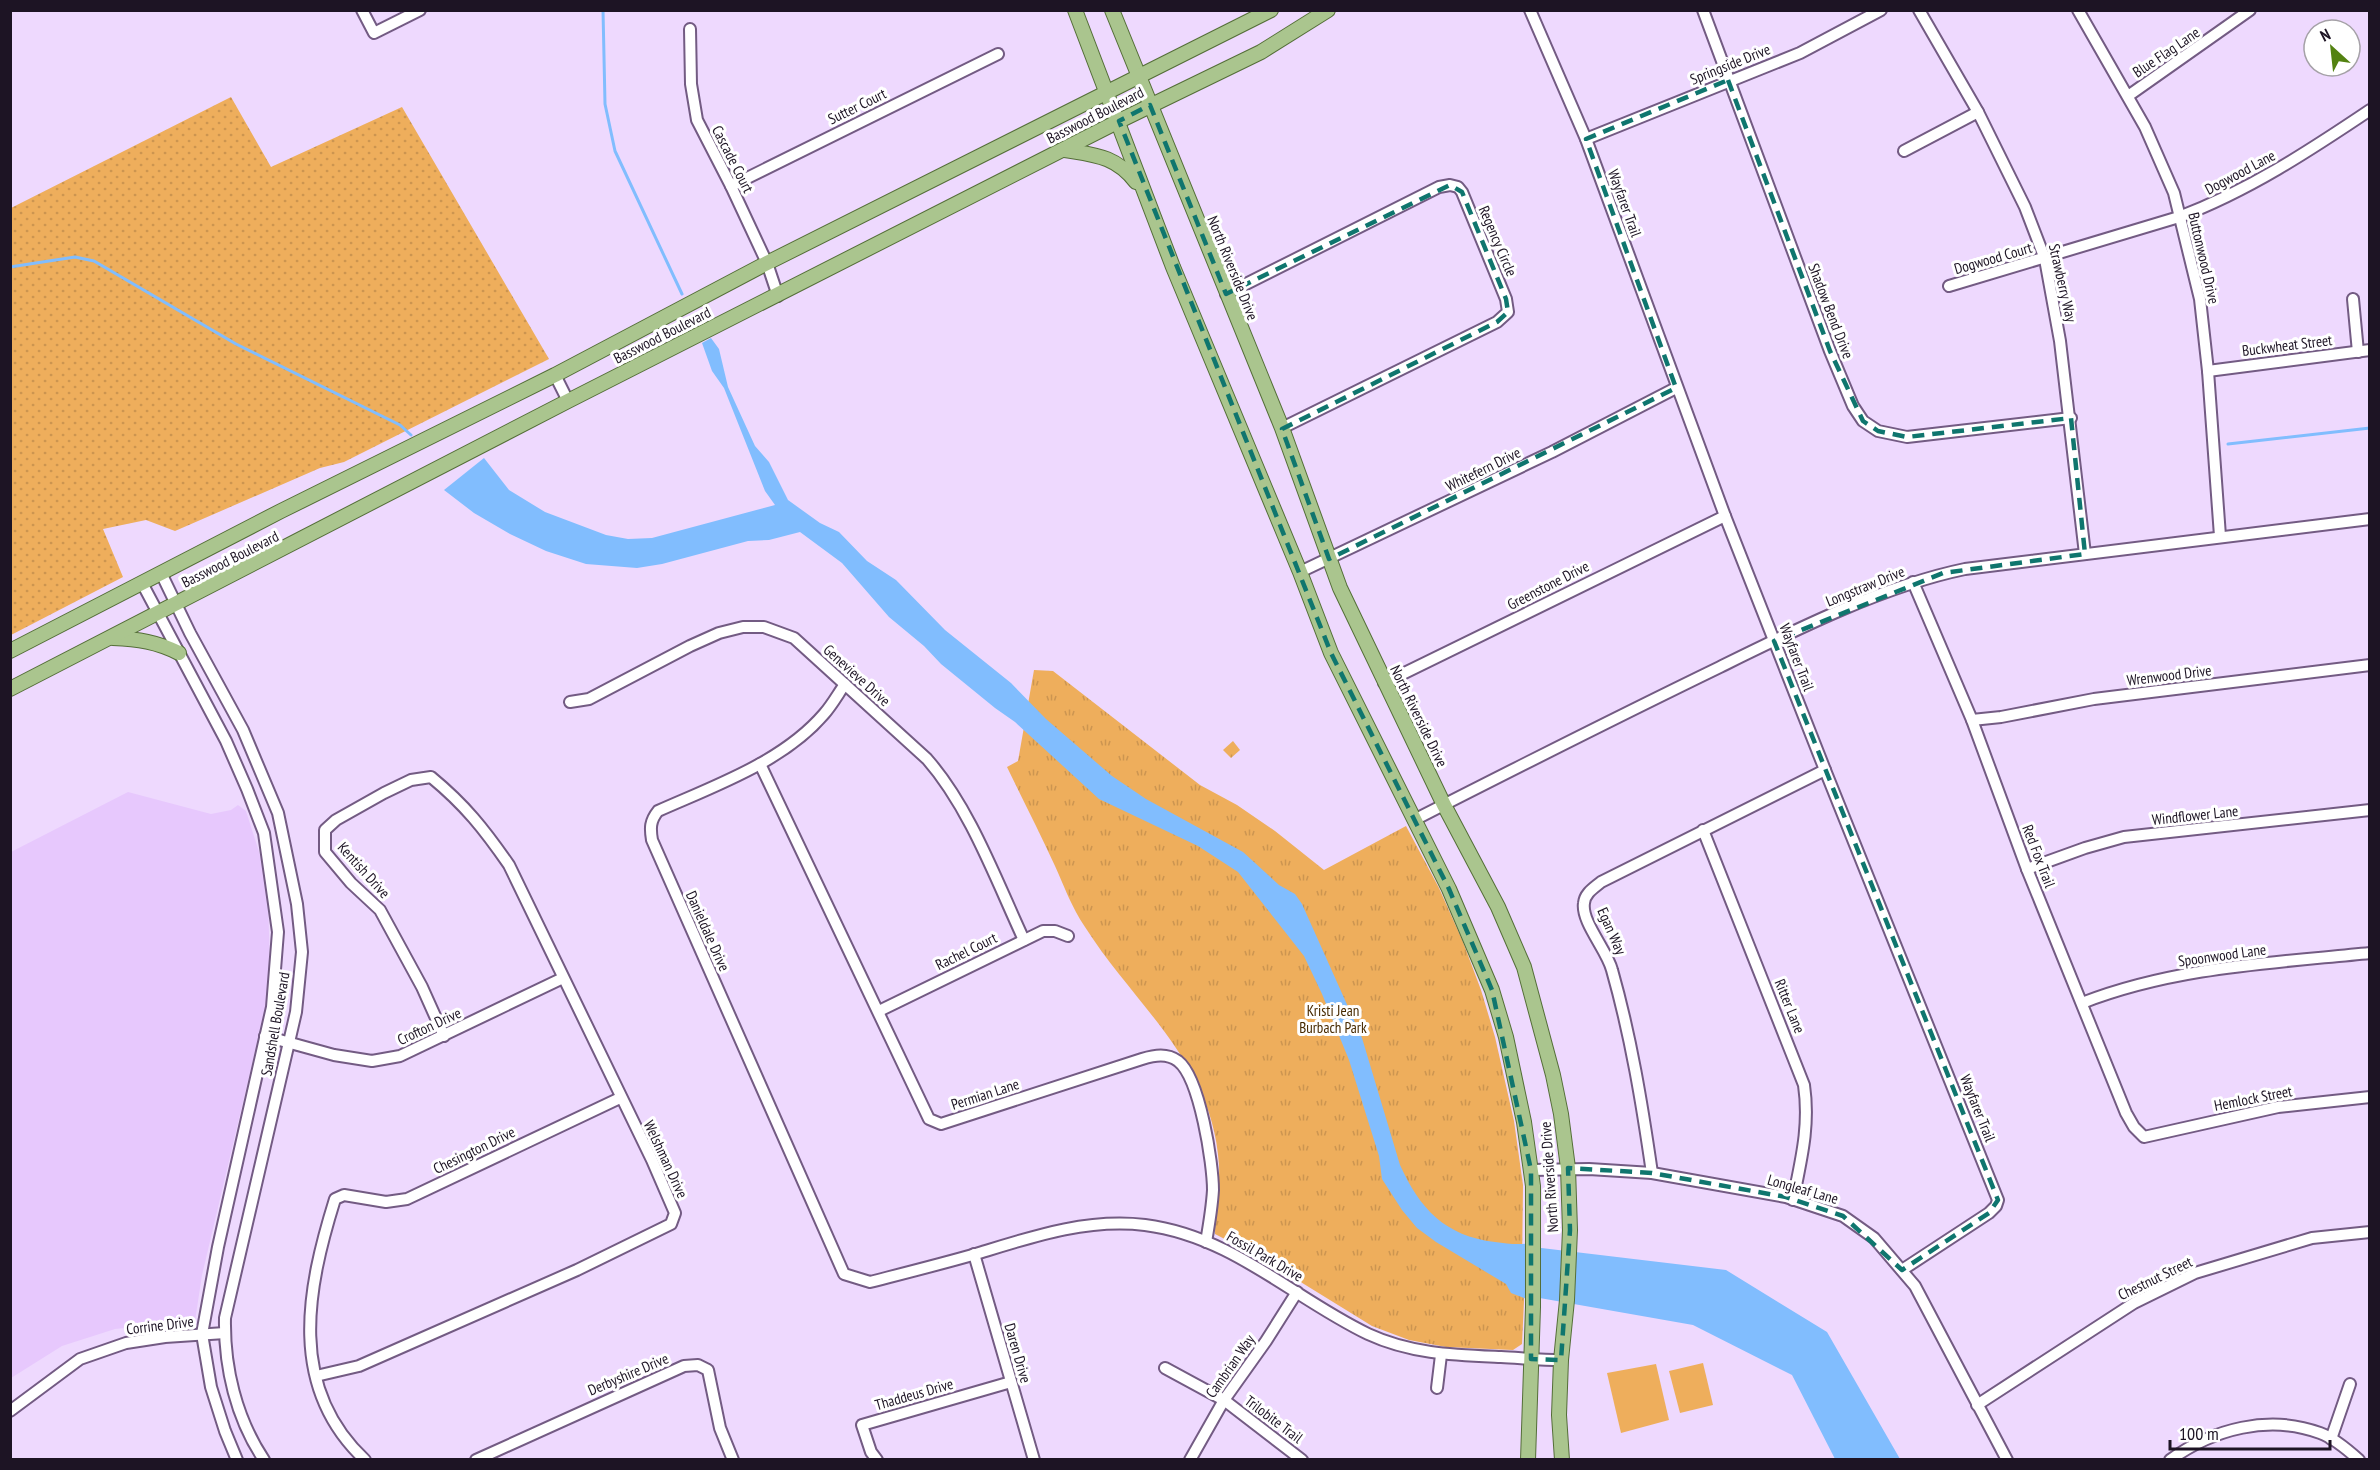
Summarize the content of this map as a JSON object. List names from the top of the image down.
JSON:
{
  "streets": {
    "main road": ["Basswood Boulevard", "North Riverside Drive"],
    "street": [
      "Blue Flag Lane",
      "Springside Drive",
      "Sutter Court",
      "Cascade Court",
      "Dogwood Lane",
      "Wayfarer Trail",
      "Regency Circle",
      "Dogwood Court",
      "Buttonwood Drive",
      "Strawberry Way",
      "Shadow Bend Drive",
      "Buckwheat Street",
      "Whitefern Drive",
      "Greenstone Drive",
      "Longstraw Drive",
      "Genevieve Drive",
      "Wrenwood Drive",
      "Windflower Lane",
      "Red Fox Trail",
      "Kentish Drive",
      "Danieldale Drive",
      "Egan Way",
      "Rachel Court",
      "Spoonwood Lane",
      "Ritter Lane",
      "Sandshell Boulevard",
      "Crofton Drive",
      "Permian Lane",
      "Hemlock Street",
      "Chesington Drive",
      "Welshman Drive",
      "Longleaf Lane",
      "Fossil Park Drive",
      "Chestnut Street",
      "Corrine Drive",
      "Daren Drive",
      "Cambrian Way",
      "Derbyshire Drive",
      "Thaddeus Drive",
      "Trilobite Trail"
    ]
  },
  "crossings": [
    ["Blue Flag Lane", "Buttonwood Drive"],
    ["Springside Drive", "Wayfarer Trail"],
    ["Springside Drive", "Shadow Bend Drive"],
    ["Sutter Court", "Cascade Court"],
    ["Basswood Boulevard", "Cascade Court"],
    ["Basswood Boulevard", "North Riverside Drive"],
    ["Basswood Boulevard", "Sandshell Boulevard"],
    ["Dogwood Lane", "Dogwood Court"],
    ["Dogwood Lane", "Buttonwood Drive"],
    ["Dogwood Lane", "Strawberry Way"],
    ["Wayfarer Trail", "Whitefern Drive"],
    ["Wayfarer Trail", "Greenstone Drive"],
    ["Wayfarer Trail", "Longstraw Drive"],
    ["Wayfarer Trail", "Egan Way"],
    ["Wayfarer Trail", "Longleaf Lane"],
    ["Regency Circle", "North Riverside Drive"],
    ["Dogwood Court", "Strawberry Way"],
    ["Buttonwood Drive", "Buckwheat Street"],
    ["Buttonwood Drive", "Longstraw Drive"],
    ["North Riverside Drive", "Whitefern Drive"],
    ["North Riverside Drive", "Greenstone Drive"],
    ["North Riverside Drive", "Longstraw Drive"],
    ["North Riverside Drive", "Longleaf Lane"],
    ["North Riverside Drive", "Fossil Park Drive"],
    ["Strawberry Way", "Shadow Bend Drive"],
    ["Strawberry Way", "Longstraw Drive"],
    ["Longstraw Drive", "Red Fox Trail"],
    ["Genevieve Drive", "Danieldale Drive"],
    ["Genevieve Drive", "Rachel Court"],
    ["Wrenwood Drive", "Red Fox Trail"],
    ["Windflower Lane", "Red Fox Trail"],
    ["Red Fox Trail", "Spoonwood Lane"],
    ["Red Fox Trail", "Hemlock Street"],
    ["Kentish Drive", "Crofton Drive"],
    ["Kentish Drive", "Welshman Drive"],
    ["Danieldale Drive", "Permian Lane"],
    ["Danieldale Drive", "Fossil Park Drive"],
    ["Egan Way", "Ritter Lane"],
    ["Egan Way", "Longleaf Lane"],
    ["Rachel Court", "Permian Lane"],
    ["Ritter Lane", "Longleaf Lane"],
    ["Sandshell Boulevard", "Crofton Drive"],
    ["Sandshell Boulevard", "Corrine Drive"],
    ["Crofton Drive", "Welshman Drive"],
    ["Permian Lane", "Fossil Park Drive"],
    ["Chesington Drive", "Welshman Drive"],
    ["Longleaf Lane", "Chestnut Street"],
    ["Fossil Park Drive", "Daren Drive"],
    ["Fossil Park Drive", "Cambrian Way"],
    ["Daren Drive", "Thaddeus Drive"],
    ["Cambrian Way", "Trilobite Trail"]
  ],
  "parks": ["Kristi Jean Burbach Park"],
  "scale_bar": "100 m",
  "north": "top left"
}
